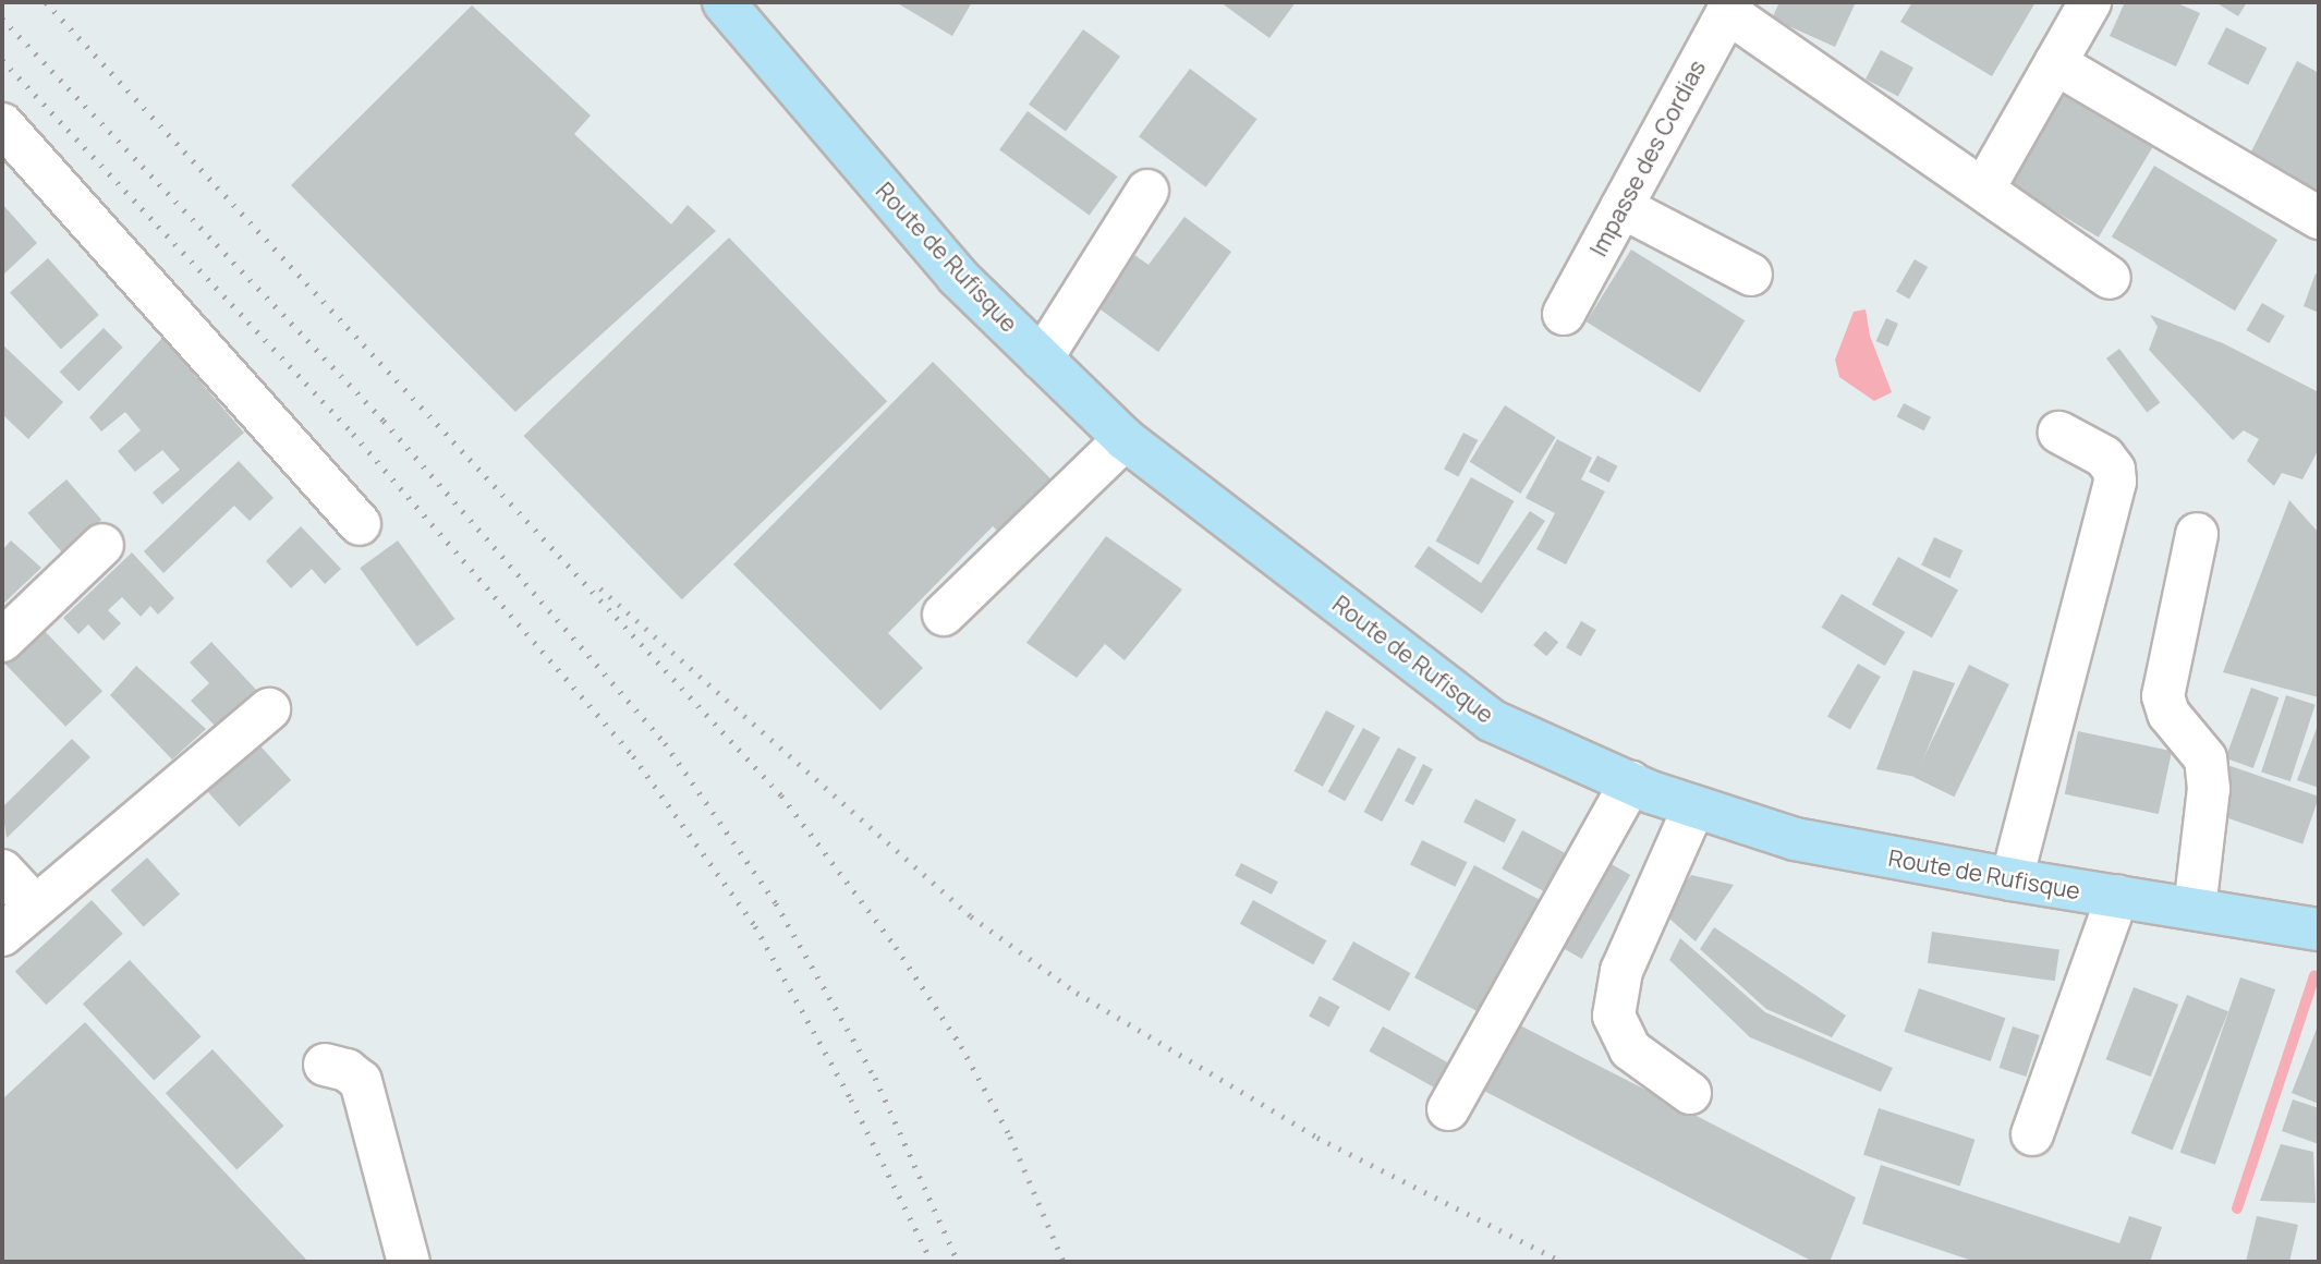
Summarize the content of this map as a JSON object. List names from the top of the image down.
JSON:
{
  "streets": {
    "main road": ["Route de Rufisque"],
    "street": ["Impasse des Cordias"]
  }
}
